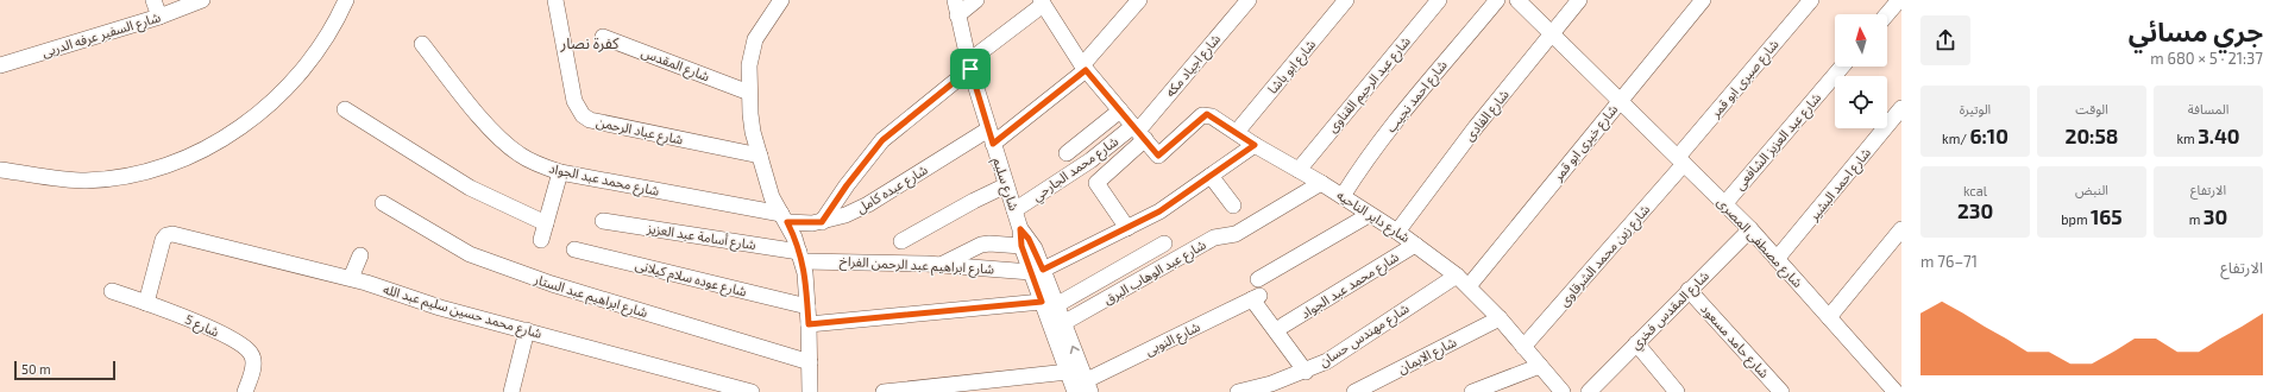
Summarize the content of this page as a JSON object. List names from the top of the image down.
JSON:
{
  "streets": {
    "street": [
      "شارع السفير عرفه الدربى",
      "شارع المقدس",
      "شارع اجياد مكه",
      "شارع ابو باشا",
      "شارع صبرى ابو قمر",
      "شارع عبد الرحيم القناوى",
      "شارع احمد نجيب",
      "شارع الفادى",
      "شارع عباد الرحمن",
      "شارع عبد العزيز الشافعى",
      "شارع خيرى ابو قمر",
      "شارع محمد الجارحي",
      "شارع محمد عبد الجواد",
      "شارع سليم",
      "شارع احمد البشير",
      "شارع عبده كامل",
      "شارع داير الناحيه",
      "شارع أسامة عبد العزيز",
      "شارع مصطفى المصرى",
      "شارع زين محمد الشرقاوى",
      "شارع ابراهيم عبد الرحمن الفراخ",
      "شارع عبد الوهاب البرق",
      "شارع عوده سلام كيلانى",
      "شارع ابراهيم عبد الستار",
      "شارع المقدس فخري",
      "شارع محمد حسين سليم عبد الله",
      "شارع 5",
      "شارع مهندس حسان",
      "شارع النوبى",
      "شارع حامد مسعود",
      "شارع الايمان"
    ]
  },
  "crossings": [
    ["شارع اجياد مكه", "شارع محمد الجارحي"],
    ["شارع اجياد مكه", "شارع داير الناحيه"],
    ["شارع ابو باشا", "شارع داير الناحيه"],
    ["شارع صبرى ابو قمر", "شارع مصطفى المصرى"],
    ["شارع صبرى ابو قمر", "شارع زين محمد الشرقاوى"],
    ["شارع عبد الرحيم القناوى", "شارع داير الناحيه"],
    ["شارع احمد نجيب", "شارع داير الناحيه"],
    ["شارع الفادى", "شارع داير الناحيه"],
    ["شارع الفادى", "شارع مصطفى المصرى"],
    ["شارع عبد العزيز الشافعى", "شارع مصطفى المصرى"],
    ["شارع خيرى ابو قمر", "شارع داير الناحيه"],
    ["شارع خيرى ابو قمر", "شارع مصطفى المصرى"],
    ["شارع محمد الجارحي", "شارع سليم"],
    ["شارع محمد الجارحي", "شارع داير الناحيه"],
    ["شارع محمد عبد الجواد", "شارع عبده كامل"],
    ["شارع محمد عبد الجواد", "شارع داير الناحيه"],
    ["شارع سليم", "شارع عبده كامل"],
    ["شارع سليم", "شارع ابراهيم عبد الرحمن الفراخ"],
    ["شارع سليم", "شارع عبد الوهاب البرق"],
    ["شارع سليم", "شارع النوبى"],
    ["شارع احمد البشير", "شارع مصطفى المصرى"],
    ["شارع داير الناحيه", "شارع زين محمد الشرقاوى"],
    ["شارع داير الناحيه", "شارع عبد الوهاب البرق"],
    ["شارع داير الناحيه", "شارع مهندس حسان"],
    ["شارع داير الناحيه", "شارع الايمان"],
    ["شارع أسامة عبد العزيز", "شارع ابراهيم عبد الرحمن الفراخ"],
    ["شارع مصطفى المصرى", "شارع زين محمد الشرقاوى"],
    ["شارع مصطفى المصرى", "شارع المقدس فخري"],
    ["شارع المقدس فخري", "شارع حامد مسعود"],
    ["شارع محمد حسين سليم عبد الله", "شارع 5"],
    ["شارع مهندس حسان", "شارع النوبى"]
  ],
  "districts": ["كفرة نصار"],
  "scale_bar": "50 m",
  "north": "top",
  "page": {
    "heading": ["جري مسائي", "21:37 · 5 × 680 m"],
    "stats": [
      ["المسافة", "3.40 km"],
      ["الوقت", "20:58"],
      ["الوتيرة", "6:10 /km"],
      ["الارتفاع", "30 m"],
      ["النبض", "165 bpm"],
      ["kcal", "230"]
    ],
    "chart": ["الارتفاع", "71–76 m"],
    "scale": "50 m"
  }
}
